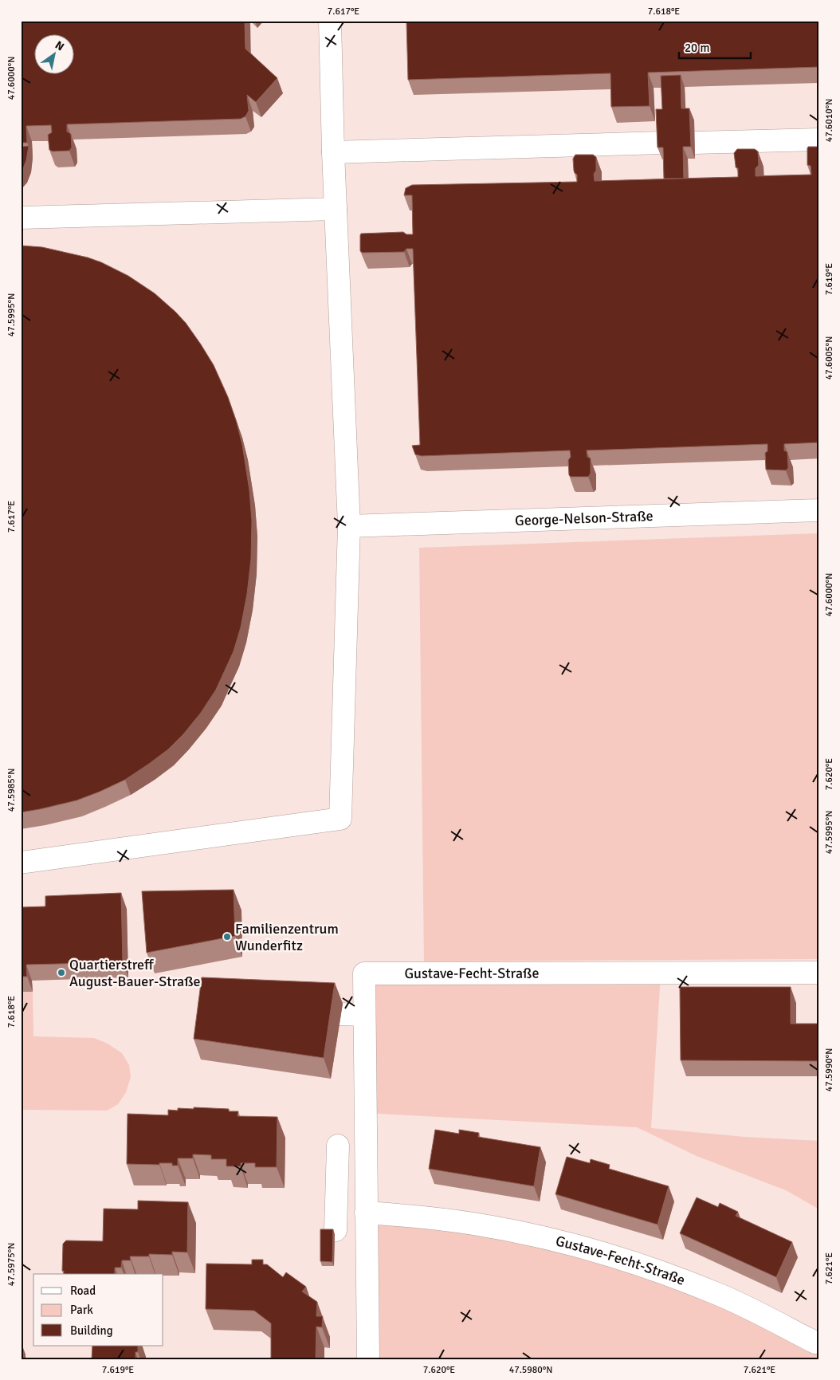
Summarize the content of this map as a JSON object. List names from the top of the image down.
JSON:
{
  "streets": {
    "street": ["George-Nelson-Straße", "Gustave-Fecht-Straße"]
  },
  "places": ["Familienzentrum Wunderfitz", "Quartierstreff August-Bauer-Straße"],
  "legend": ["Road", "Park", "Building"],
  "scale_bar": "20 m",
  "north": "top right",
  "coordinates": [
    "7.617°E",
    "7.618°E",
    "47.6000°N",
    "47.6010°N",
    "7.619°E",
    "47.5995°N",
    "47.6005°N",
    "7.620°E",
    "47.5985°N",
    "47.5990°N",
    "47.5975°N",
    "7.621°E",
    "47.5980°N"
  ]
}
